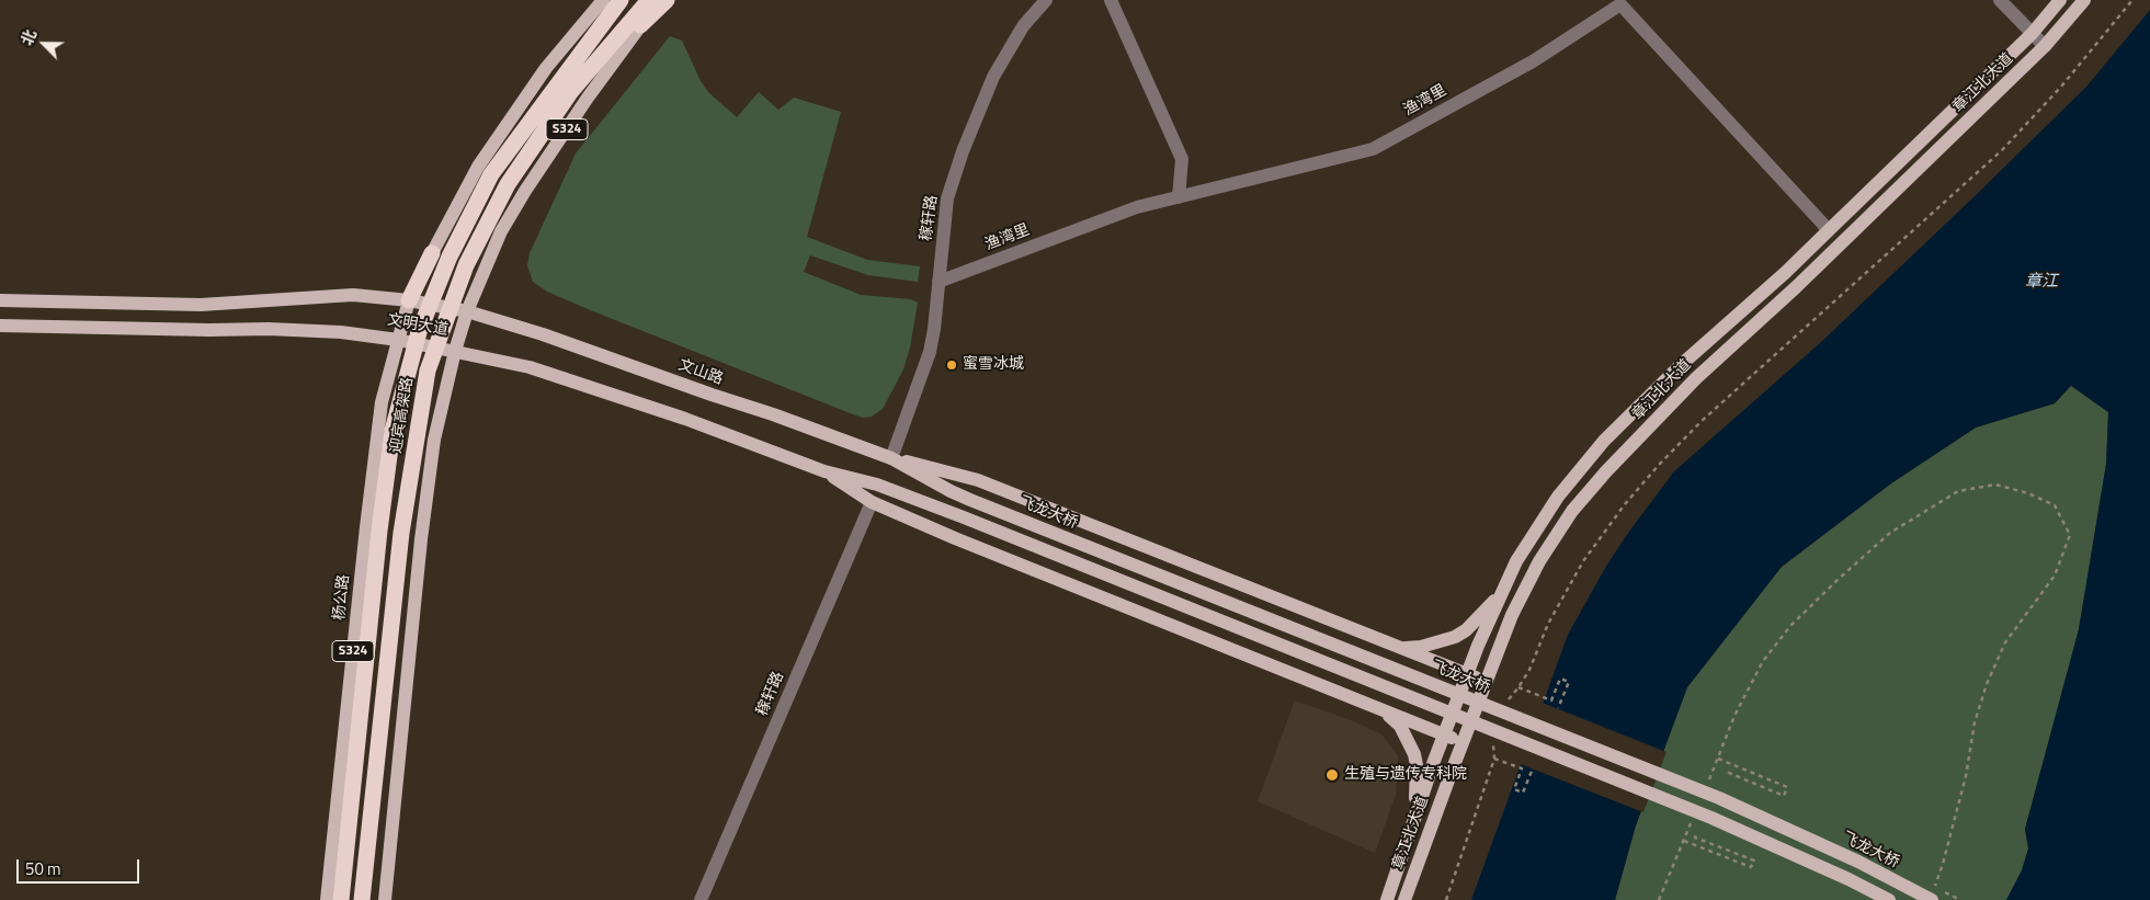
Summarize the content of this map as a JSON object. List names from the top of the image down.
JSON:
{
  "streets": {
    "highway": ["S324", "文明大道", "迎宾高架路"],
    "main road": [
      "章江北大道",
      "文山路",
      "飞龙大桥",
      "杨公路"
    ],
    "street": ["渔湾里", "稼轩路"]
  },
  "crossings": [
    ["章江北大道", "渔湾里"],
    ["渔湾里", "稼轩路"],
    ["S324", "文明大道"],
    ["稼轩路", "文山路"],
    ["文明大道", "文山路"],
    ["文明大道", "杨公路"],
    ["文山路", "飞龙大桥"],
    ["文山路", "杨公路"]
  ],
  "water": ["章江"],
  "places": ["蜜雪冰城", "生殖与遗传专科院"],
  "scale_bar": "50 m",
  "north": "top left"
}
